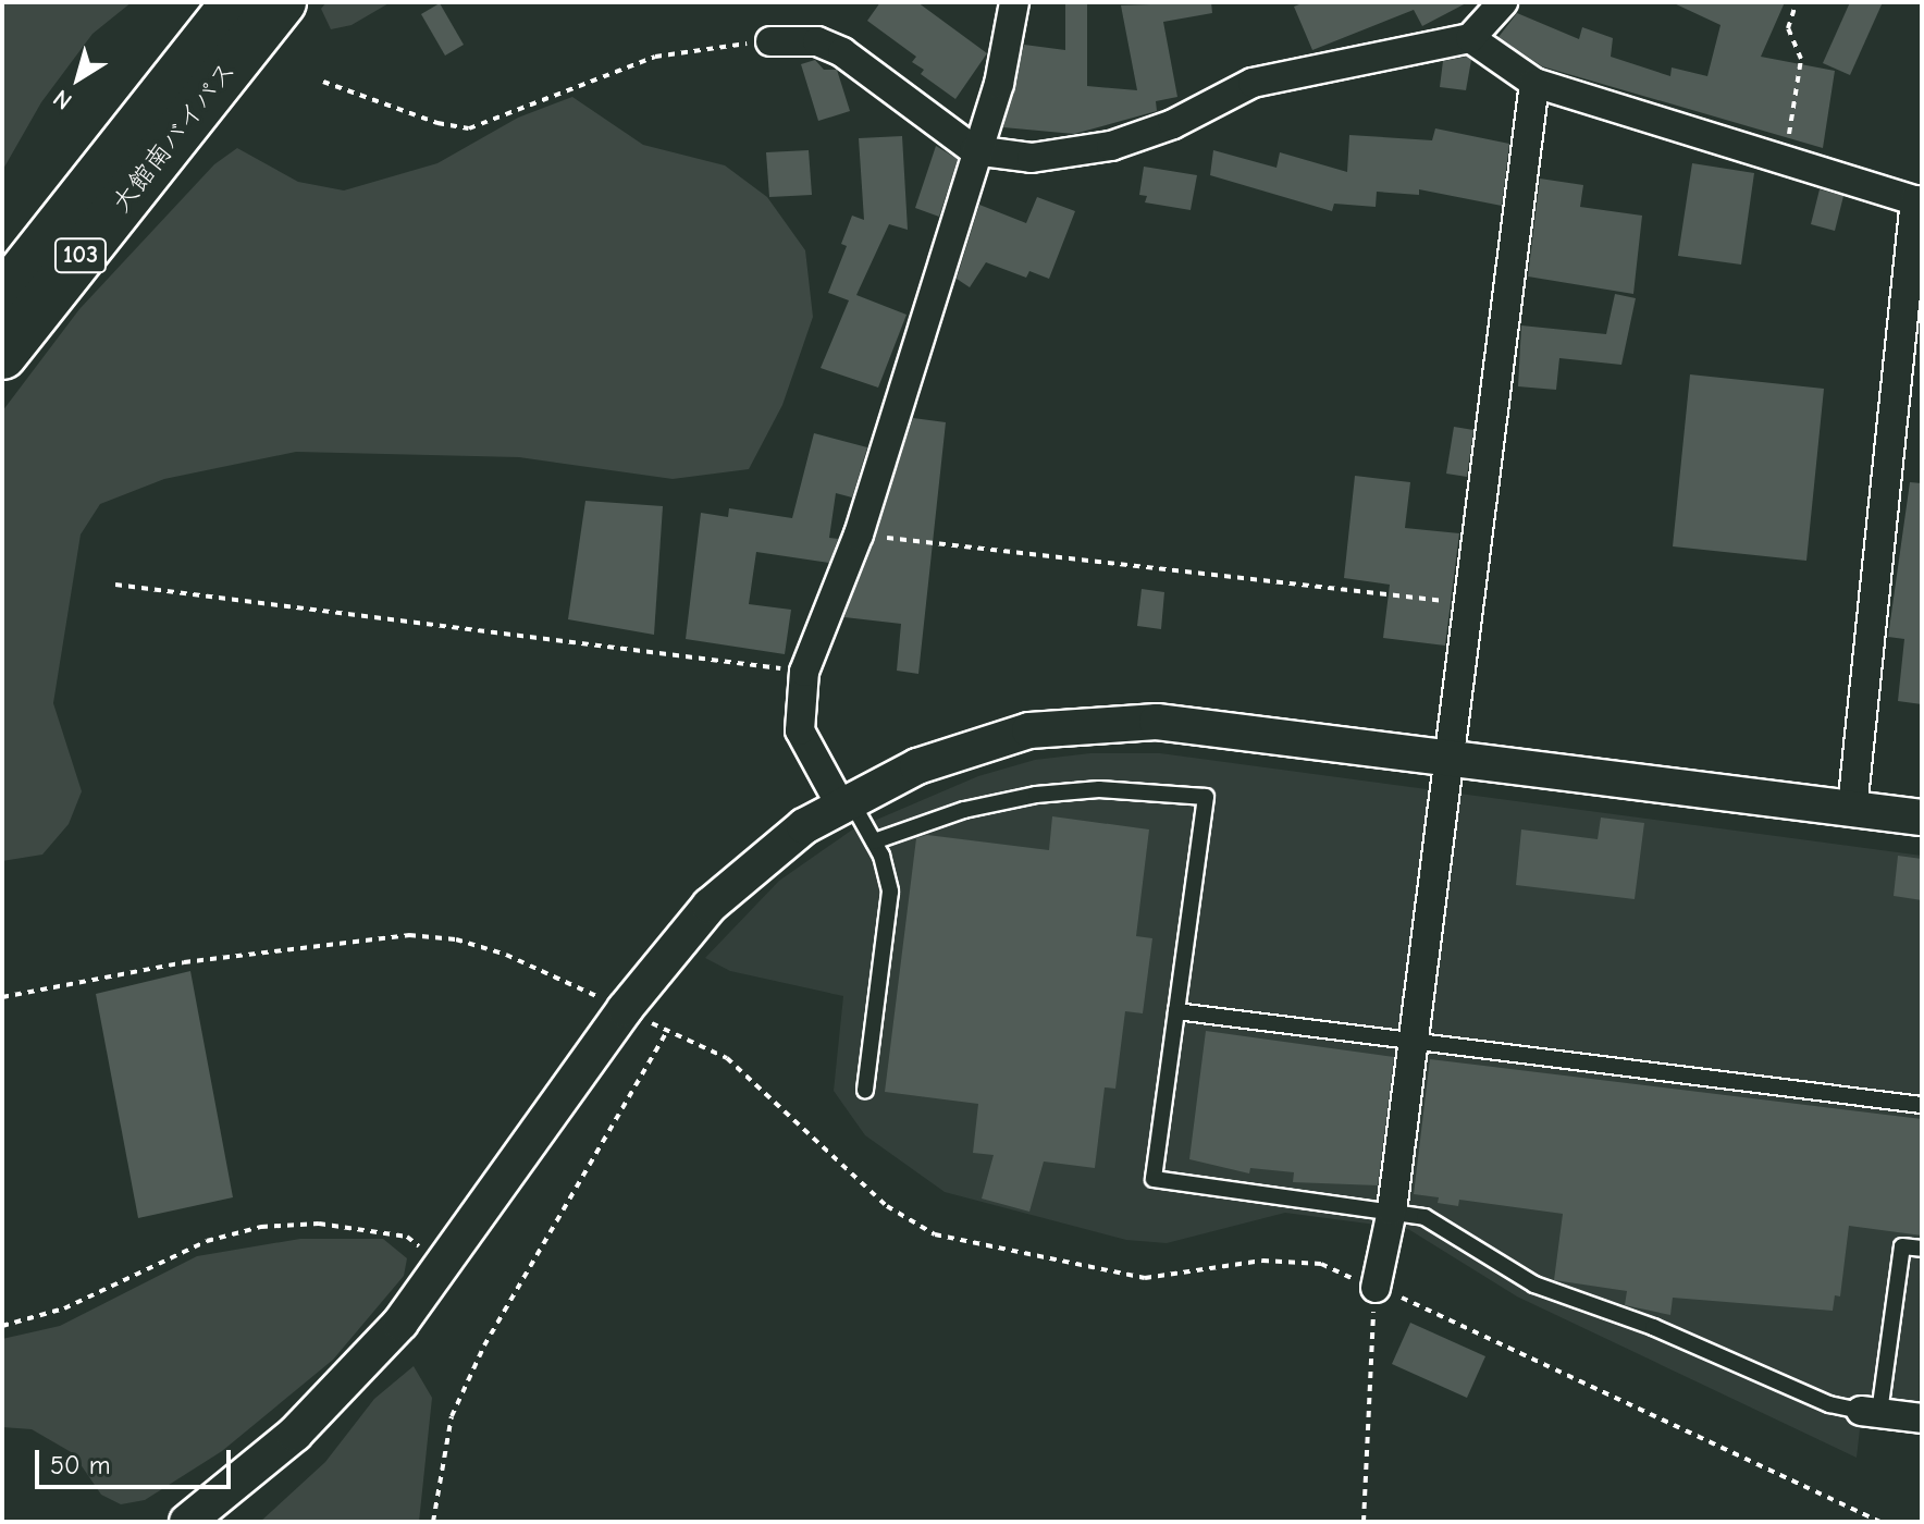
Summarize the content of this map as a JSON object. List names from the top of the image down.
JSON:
{
  "streets": {
    "highway": ["大館南バイパス", "103"]
  },
  "scale_bar": "50 m",
  "north": "bottom left"
}
